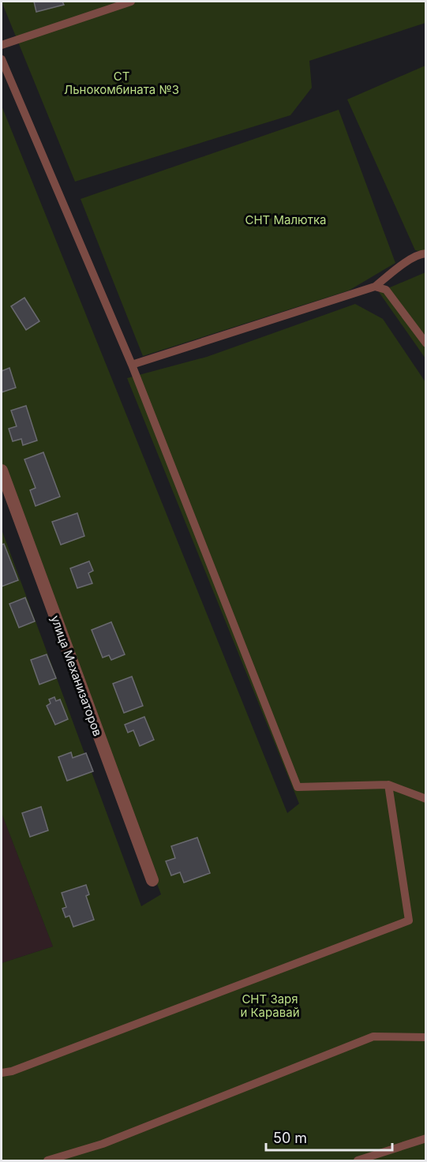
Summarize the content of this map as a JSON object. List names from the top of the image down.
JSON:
{
  "streets": {
    "street": ["улица Механизаторов"]
  },
  "parks": ["СТ Льнокомбината №3", "СНТ Малютка", "СНТ Заря и Каравай"],
  "scale_bar": "50 m"
}
